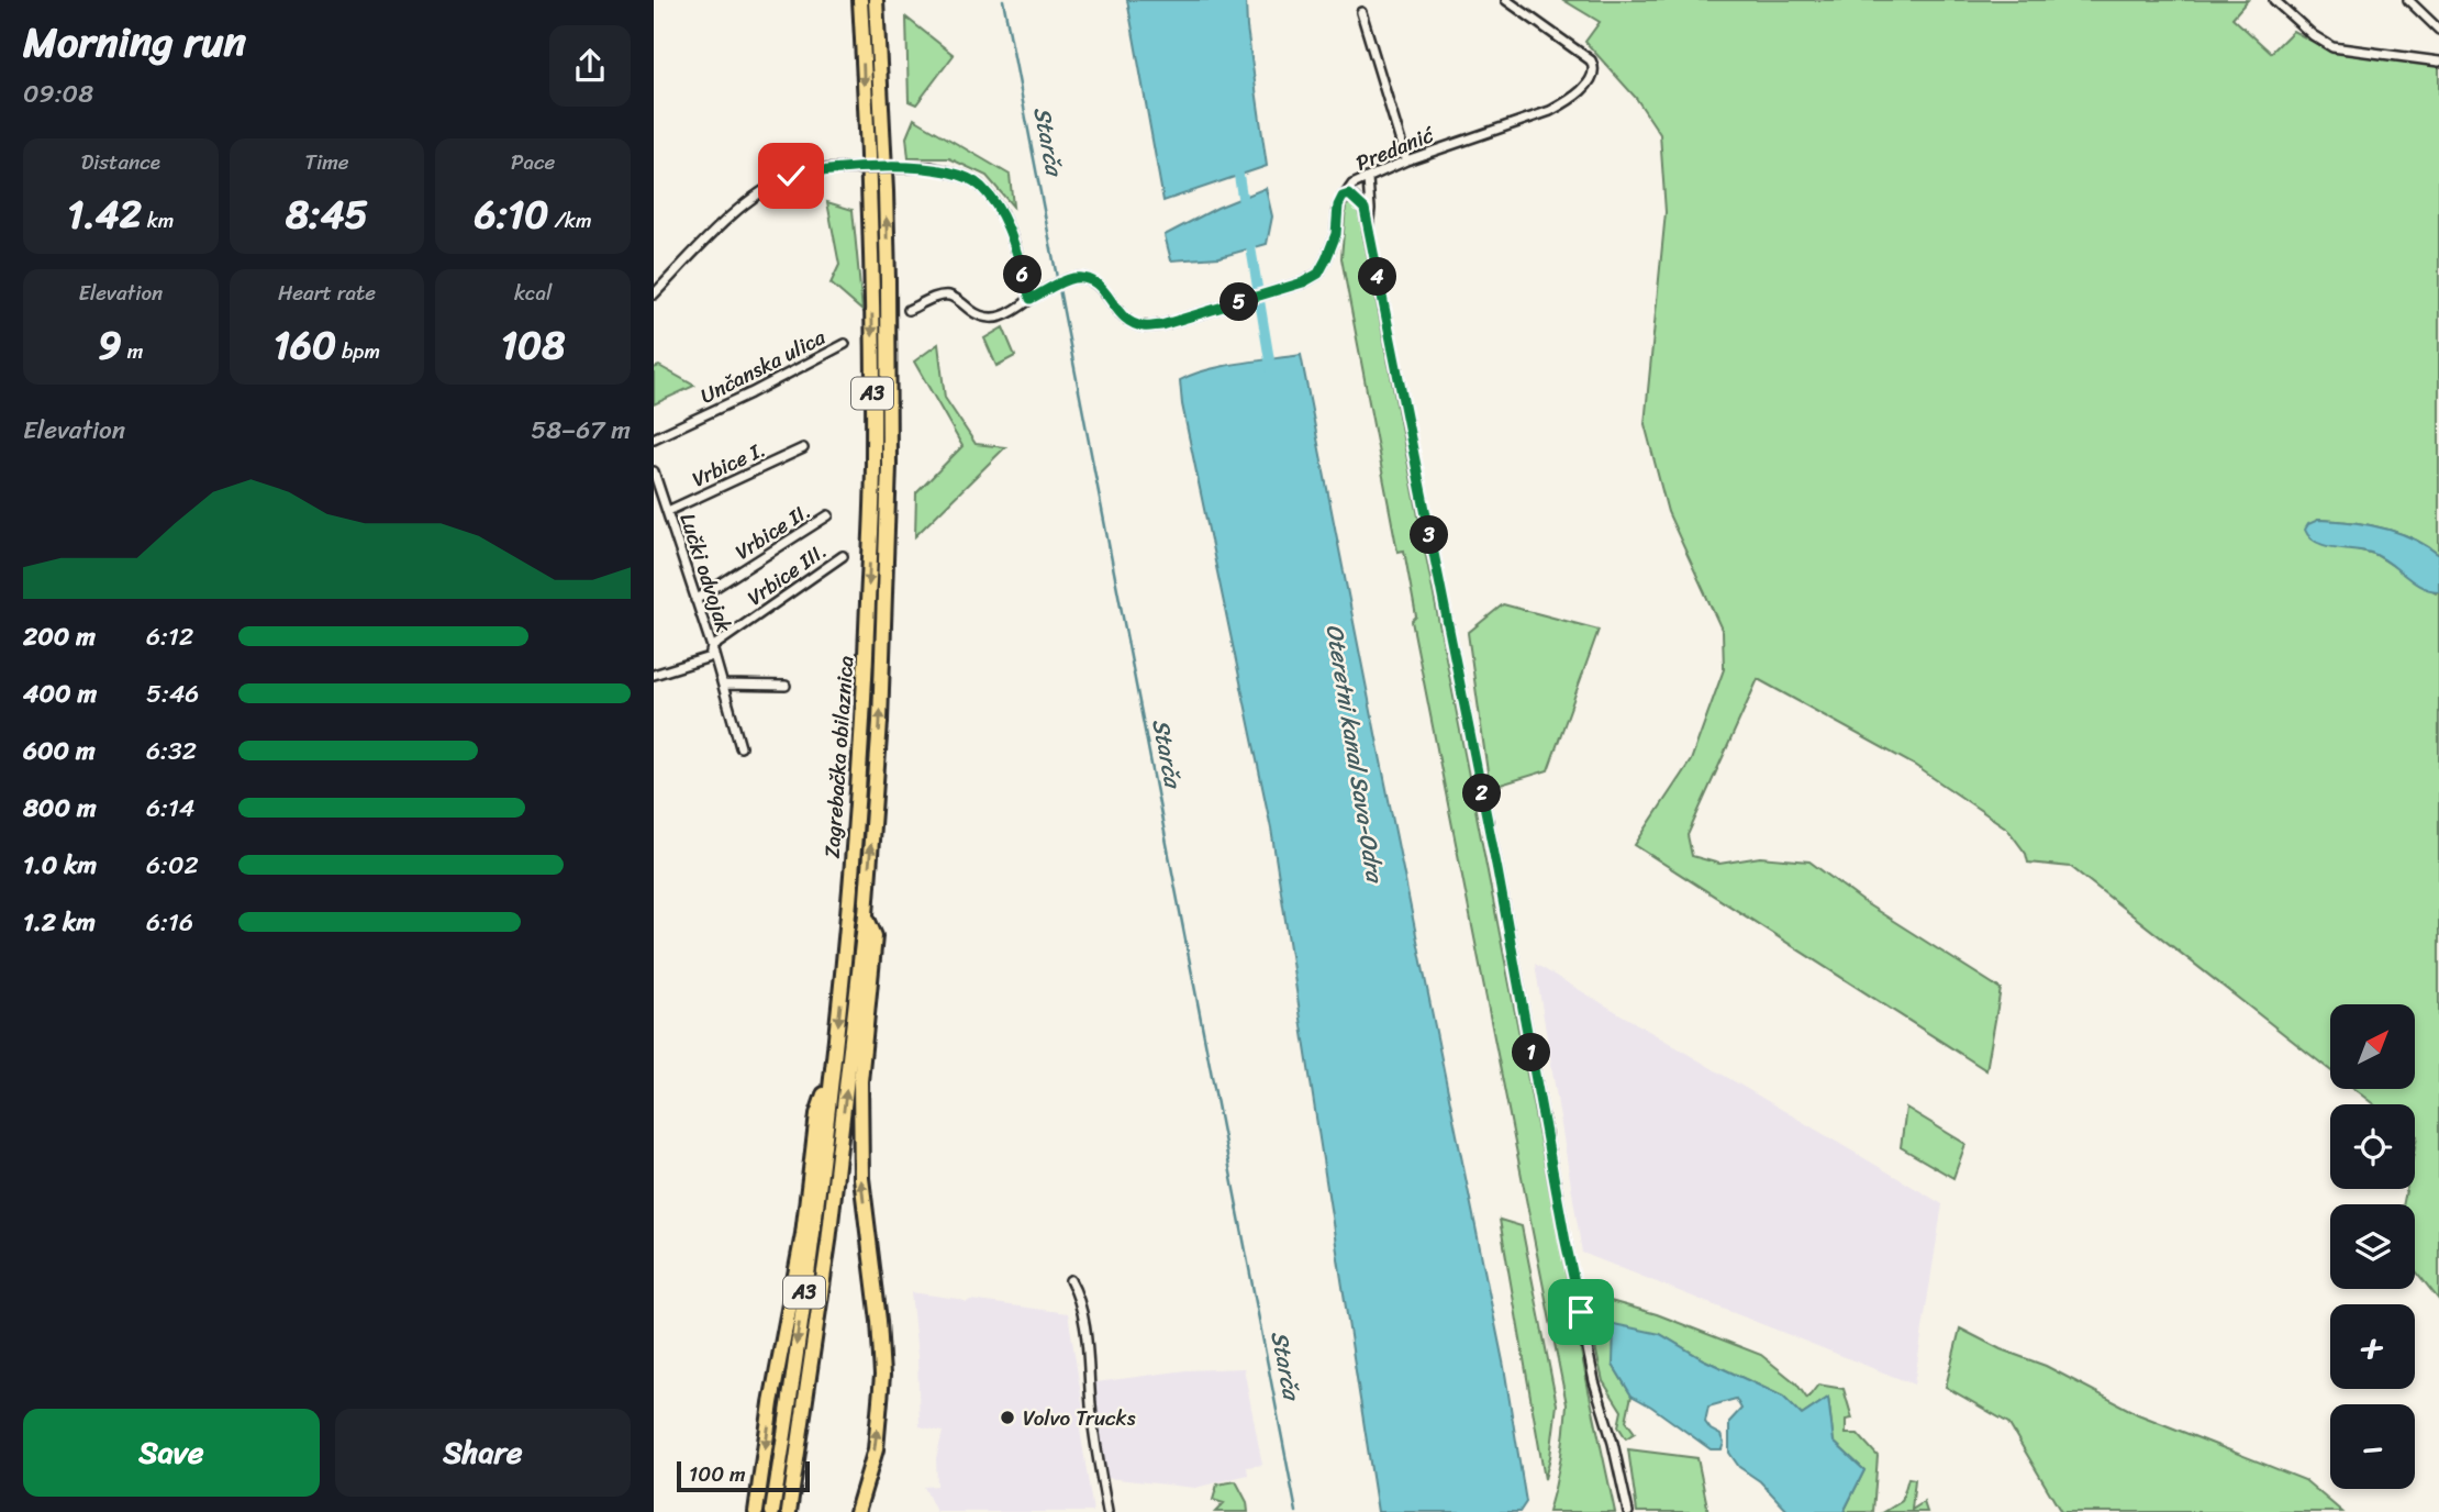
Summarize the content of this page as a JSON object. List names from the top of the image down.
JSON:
{
  "streets": {
    "highway": ["A3", "Zagrebačka obilaznica"],
    "street": [
      "Predanić",
      "Unčanska ulica",
      "Vrbice I.",
      "Vrbice II.",
      "Lučki odvojak",
      "Vrbice III."
    ]
  },
  "crossings": [
    ["Vrbice I.", "Lučki odvojak"],
    ["Vrbice II.", "Lučki odvojak"],
    ["Lučki odvojak", "Vrbice III."]
  ],
  "water": ["Starča", "Oteretni kanal Sava-Odra"],
  "places": ["Volvo Trucks"],
  "scale_bar": "100 m",
  "north": "top right",
  "page": {
    "heading": ["Morning run", "09:08"],
    "stats": [
      ["Distance", "1.42 km"],
      ["Time", "8:45"],
      ["Pace", "6:10 /km"],
      ["Elevation", "9 m"],
      ["Heart rate", "160 bpm"],
      ["kcal", "108"]
    ],
    "pins": [
      "6",
      "4",
      "5",
      "3",
      "2",
      "1"
    ],
    "chart": ["Elevation", "58–67 m"],
    "list": [
      {
        "name": "200 m",
        "note": "6:12"
      },
      {
        "name": "400 m",
        "note": "5:46"
      },
      {
        "name": "600 m",
        "note": "6:32"
      },
      {
        "name": "800 m",
        "note": "6:14"
      },
      {
        "name": "1.0 km",
        "note": "6:02"
      },
      {
        "name": "1.2 km",
        "note": "6:16"
      }
    ],
    "map_buttons": ["+", "−"],
    "buttons": ["Save", "Share"],
    "scale": "100 m"
  }
}
